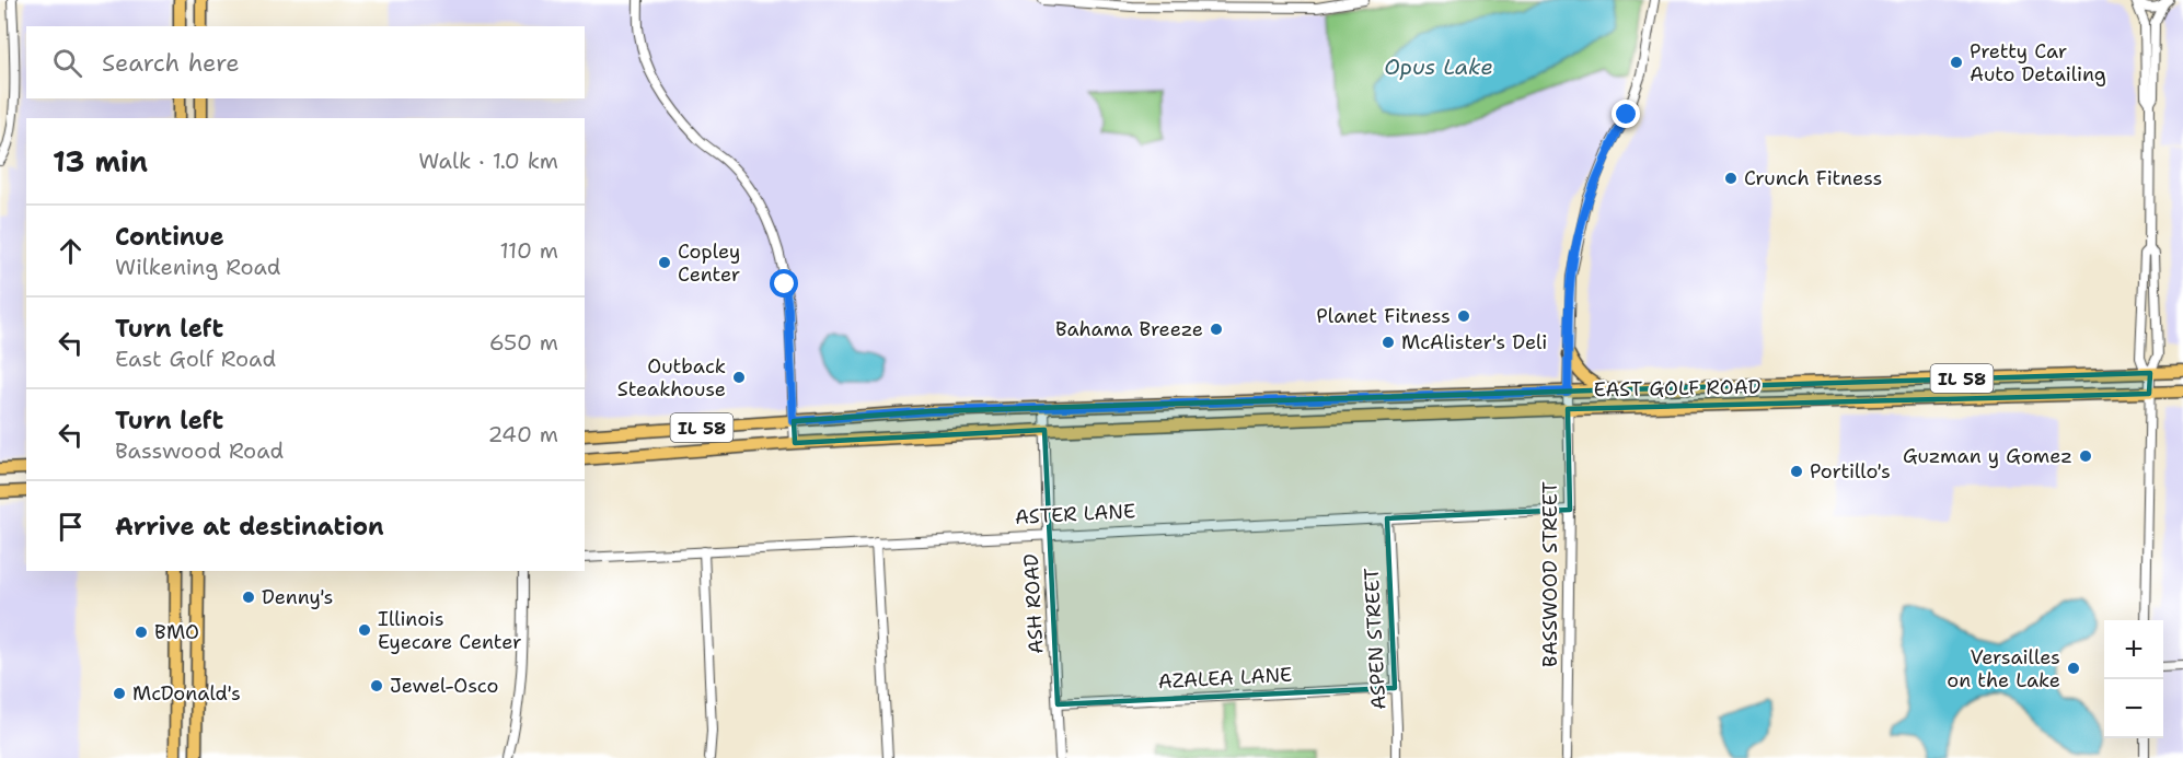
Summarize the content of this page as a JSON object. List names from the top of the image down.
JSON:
{
  "streets": {
    "main road": ["IL 58", "EAST GOLF ROAD"],
    "street": [
      "ASTER LANE",
      "BASSWOOD STREET",
      "ASH ROAD",
      "ASPEN STREET",
      "AZALEA LANE"
    ]
  },
  "crossings": [
    ["EAST GOLF ROAD", "BASSWOOD STREET"],
    ["EAST GOLF ROAD", "ASH ROAD"],
    ["ASTER LANE", "BASSWOOD STREET"],
    ["ASTER LANE", "ASH ROAD"],
    ["ASTER LANE", "ASPEN STREET"],
    ["ASH ROAD", "AZALEA LANE"],
    ["ASPEN STREET", "AZALEA LANE"]
  ],
  "water": ["Opus Lake"],
  "places": [
    "Pretty Car Auto Detailing",
    "Crunch Fitness",
    "Copley Center",
    "Planet Fitness",
    "Bahama Breeze",
    "McAlister's Deli",
    "Outback Steakhouse",
    "Guzman y Gomez",
    "Portillo's",
    "Denny's",
    "Illinois Eyecare Center",
    "BMO",
    "Versailles on the Lake",
    "Jewel-Osco",
    "McDonald's"
  ],
  "page": {
    "search": "Search here",
    "heading": ["13 min", "Walk · 1.0 km"],
    "list": [
      ["Continue", "Wilkening Road", "110 m"],
      ["Turn left", "East Golf Road", "650 m"],
      ["Turn left", "Basswood Road", "240 m"],
      "Arrive at destination"
    ],
    "map_buttons": ["+", "−"]
  }
}
